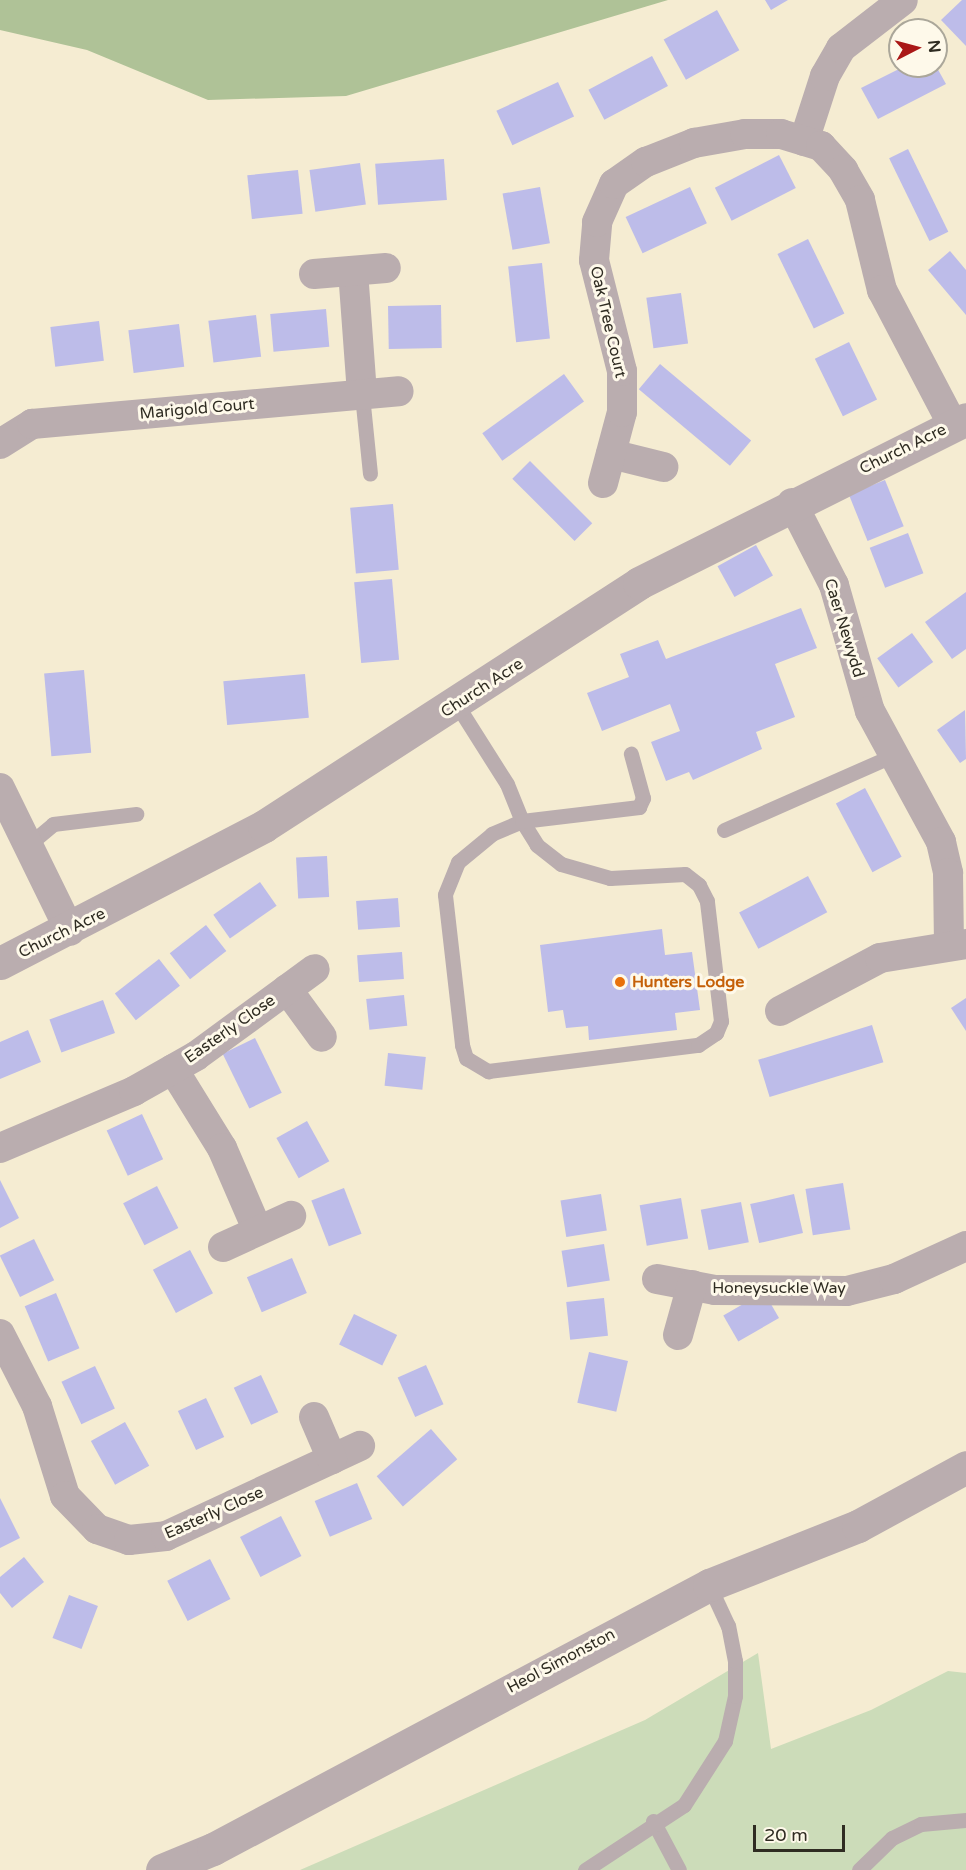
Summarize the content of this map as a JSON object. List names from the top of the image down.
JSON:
{
  "streets": {
    "street": [
      "Oak Tree Court",
      "Marigold Court",
      "Church Acre",
      "Caer Newydd",
      "Easterly Close",
      "Honeysuckle Way",
      "Heol Simonston"
    ]
  },
  "crossings": [
    ["Oak Tree Court", "Church Acre"],
    ["Church Acre", "Caer Newydd"]
  ],
  "places": ["Hunters Lodge"],
  "scale_bar": "20 m",
  "north": "right"
}
